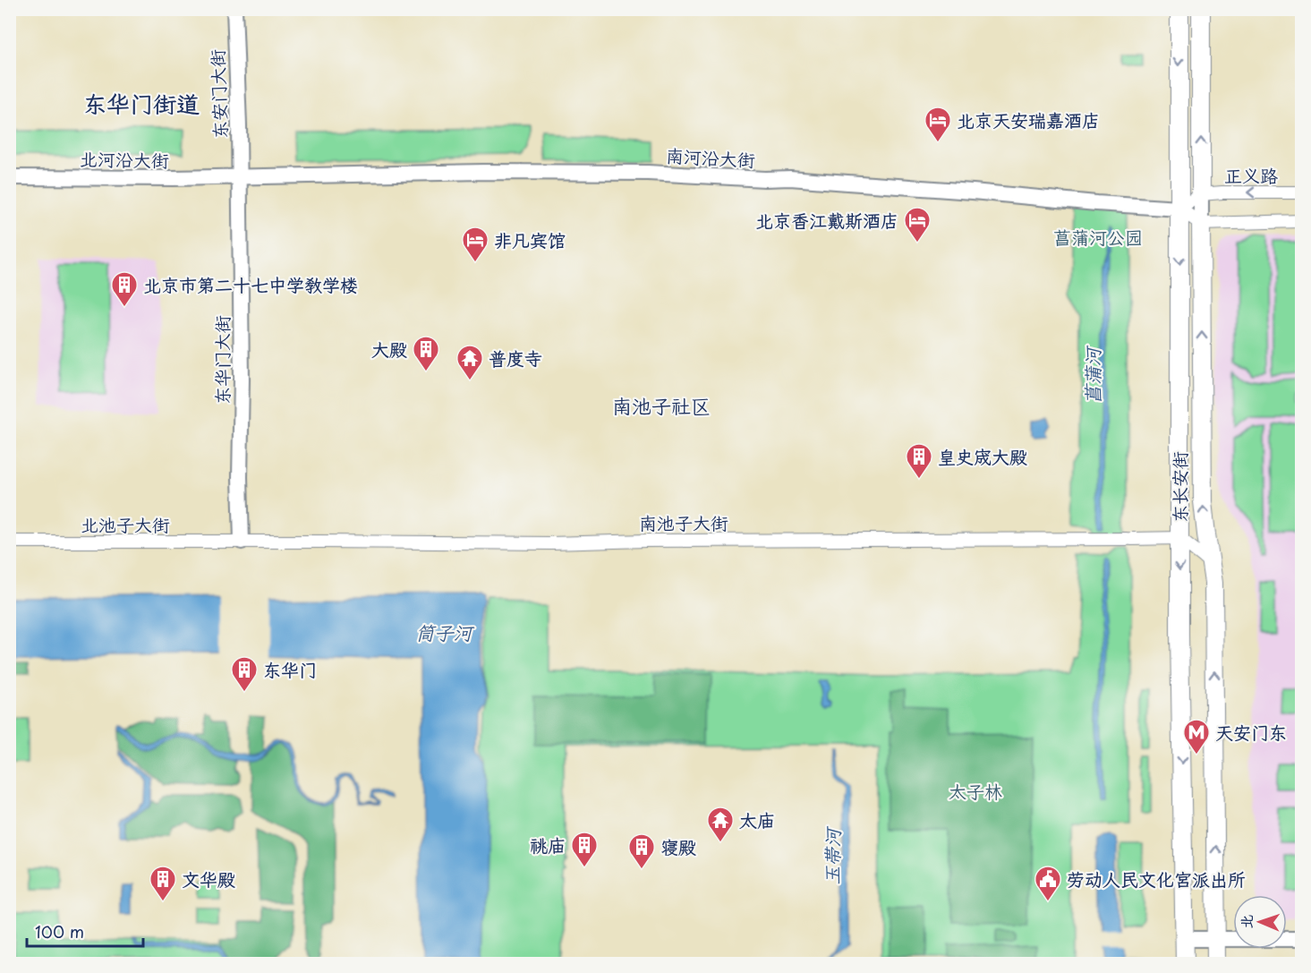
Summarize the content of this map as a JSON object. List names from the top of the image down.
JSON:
{
  "streets": {
    "highway": ["东长安街"],
    "main road": [
      "东安门大街",
      "南河沿大街",
      "北河沿大街",
      "东华门大街"
    ],
    "street": ["正义路", "南池子大街", "北池子大街"]
  },
  "crossings": [
    ["东安门大街", "南河沿大街"],
    ["东安门大街", "北河沿大街"],
    ["东安门大街", "东华门大街"],
    ["南河沿大街", "北河沿大街"],
    ["南河沿大街", "东华门大街"],
    ["南河沿大街", "东长安街"],
    ["北河沿大街", "东华门大街"],
    ["正义路", "东长安街"],
    ["东华门大街", "南池子大街"],
    ["东华门大街", "北池子大街"],
    ["东长安街", "南池子大街"],
    ["南池子大街", "北池子大街"]
  ],
  "districts": ["东华门街道", "南池子社区"],
  "water": ["菖蒲河", "筒子河", "玉带河"],
  "parks": ["菖蒲河公园", "太子林"],
  "places": {
    "hotel": ["北京天安瑞嘉酒店", "北京香江戴斯酒店", "非凡宾馆"],
    "building": [
      "北京市第二十七中学教学楼",
      "大殿",
      "皇史宬大殿",
      "东华门",
      "祧庙",
      "寝殿",
      "文华殿"
    ],
    "temple": ["普度寺", "太庙"],
    "metro station": ["天安门东"],
    "public building": ["劳动人民文化宫派出所"]
  },
  "scale_bar": "100 m",
  "north": "left"
}
